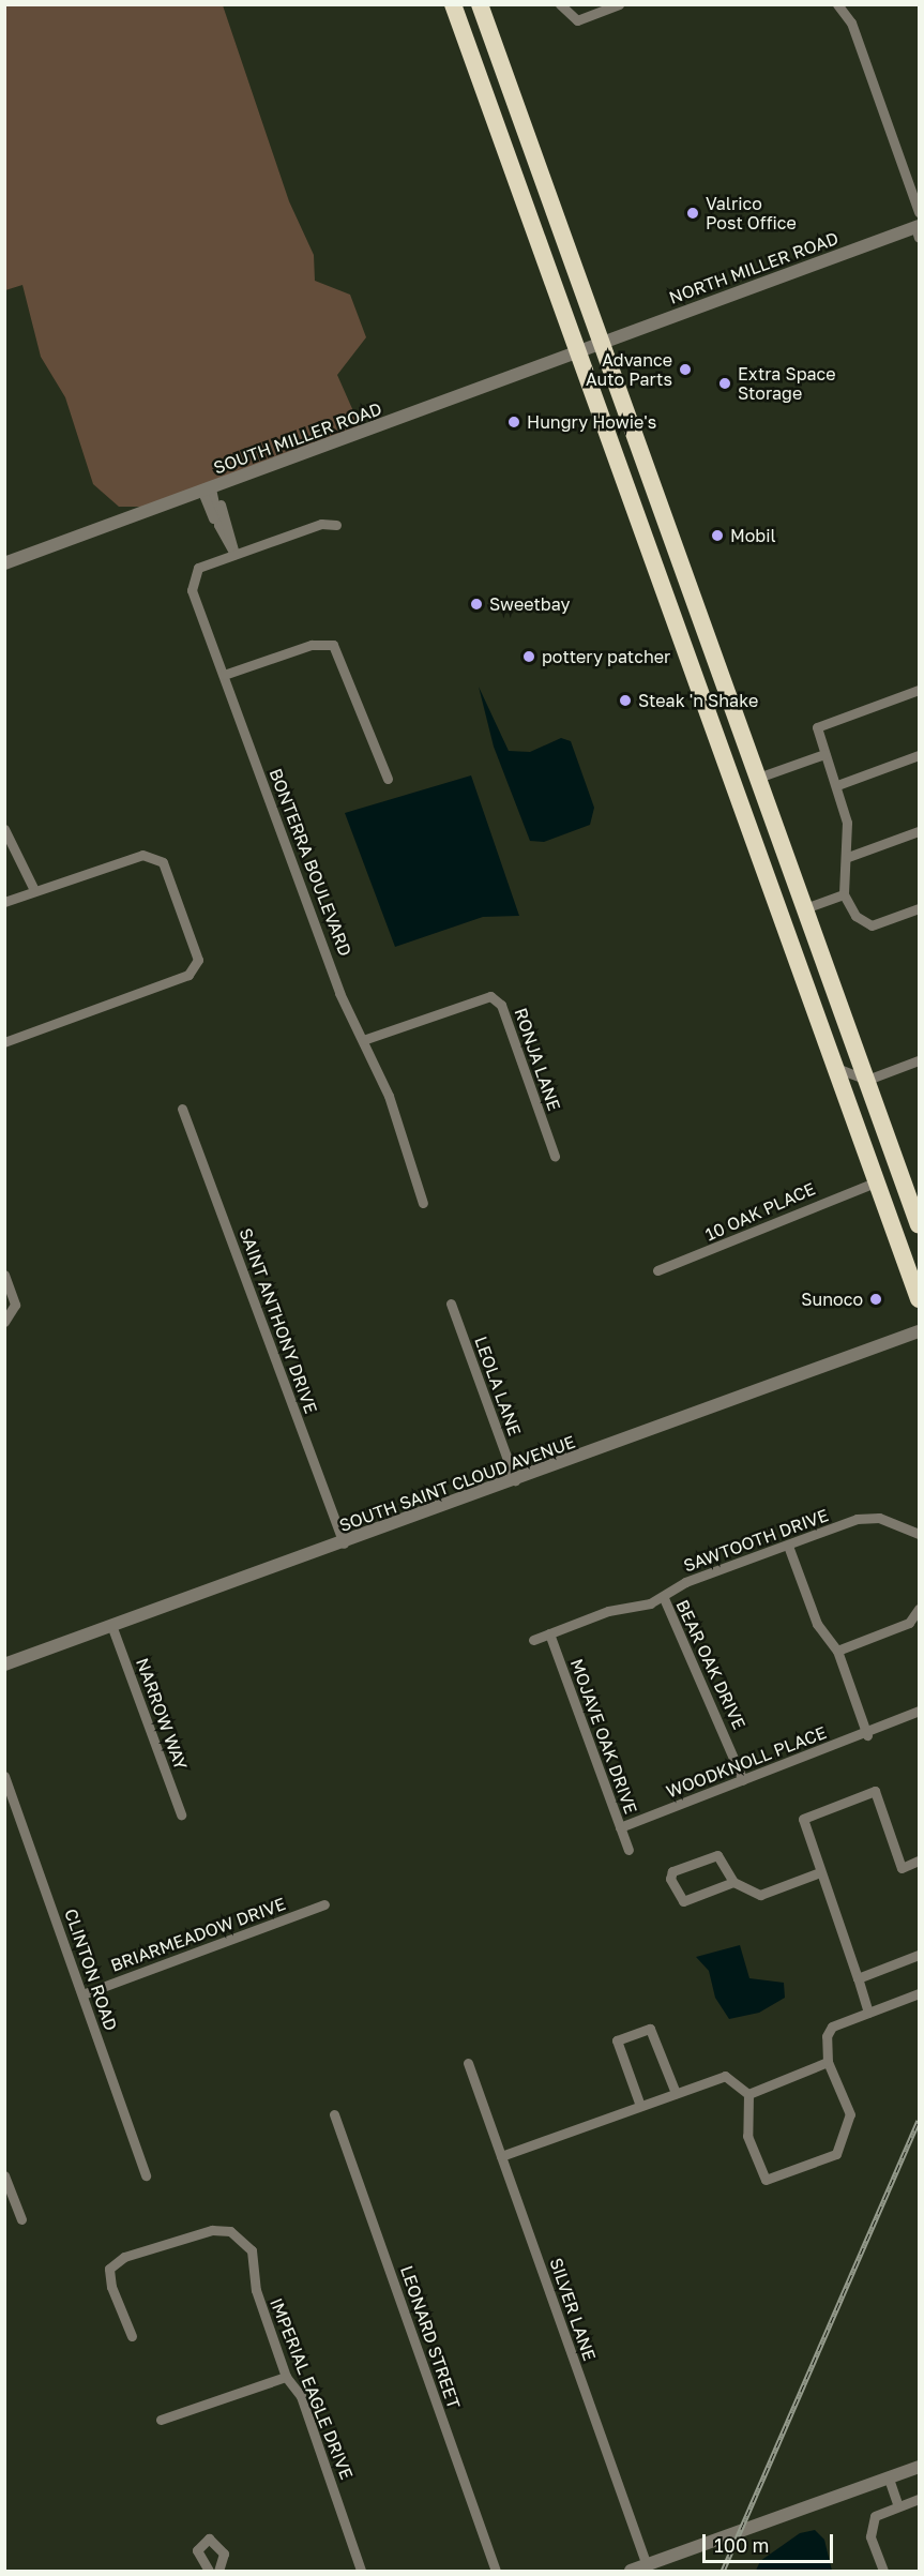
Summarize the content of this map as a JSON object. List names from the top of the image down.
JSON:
{
  "streets": {
    "street": [
      "NORTH MILLER ROAD",
      "SOUTH MILLER ROAD",
      "BONTERRA BOULEVARD",
      "RONJA LANE",
      "10 OAK PLACE",
      "SAINT ANTHONY DRIVE",
      "LEOLA LANE",
      "SOUTH SAINT CLOUD AVENUE",
      "SAWTOOTH DRIVE",
      "BEAR OAK DRIVE",
      "NARROW WAY",
      "MOJAVE OAK DRIVE",
      "WOODKNOLL PLACE",
      "BRIARMEADOW DRIVE",
      "CLINTON ROAD",
      "SILVER LANE",
      "LEONARD STREET",
      "IMPERIAL EAGLE DRIVE"
    ]
  },
  "crossings": [
    ["NORTH MILLER ROAD", "SOUTH MILLER ROAD"],
    ["BONTERRA BOULEVARD", "RONJA LANE"],
    ["SAINT ANTHONY DRIVE", "SOUTH SAINT CLOUD AVENUE"],
    ["LEOLA LANE", "SOUTH SAINT CLOUD AVENUE"],
    ["SOUTH SAINT CLOUD AVENUE", "NARROW WAY"],
    ["SAWTOOTH DRIVE", "BEAR OAK DRIVE"],
    ["SAWTOOTH DRIVE", "MOJAVE OAK DRIVE"],
    ["BEAR OAK DRIVE", "WOODKNOLL PLACE"],
    ["MOJAVE OAK DRIVE", "WOODKNOLL PLACE"],
    ["BRIARMEADOW DRIVE", "CLINTON ROAD"]
  ],
  "places": [
    "Valrico Post Office",
    "Advance Auto Parts",
    "Extra Space Storage",
    "Hungry Howie's",
    "Mobil",
    "Sweetbay",
    "pottery patcher",
    "Steak 'n Shake",
    "Sunoco"
  ],
  "scale_bar": "100 m"
}
